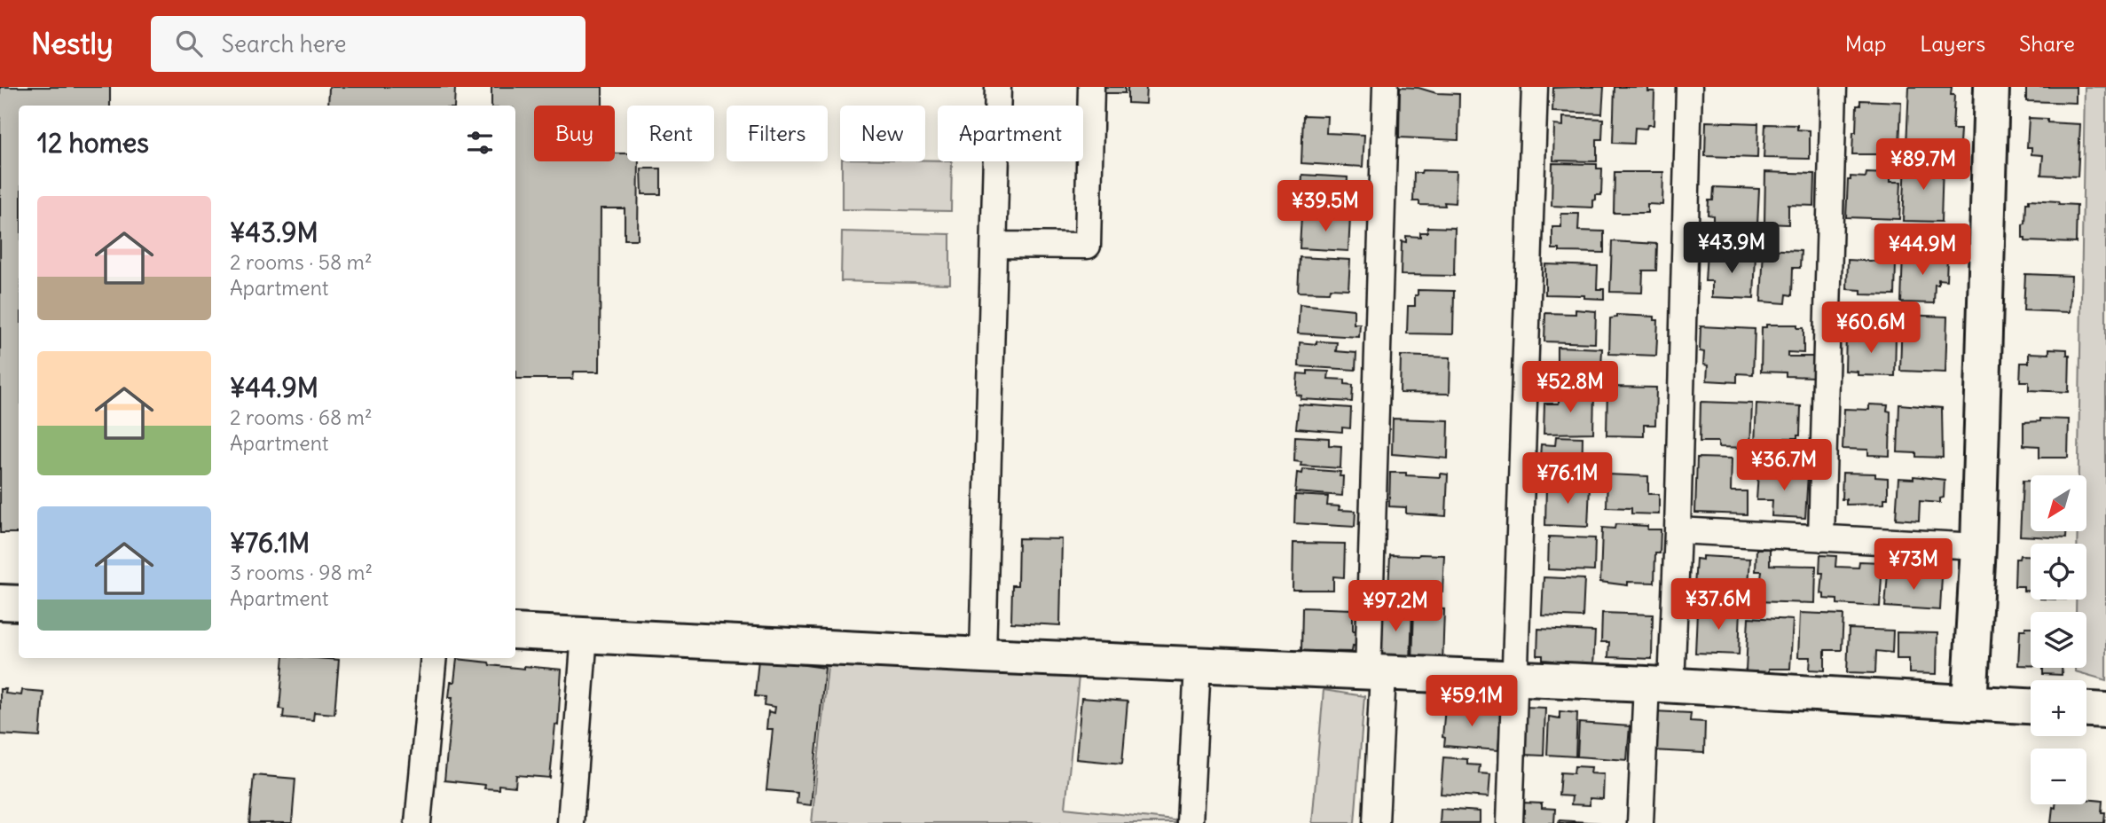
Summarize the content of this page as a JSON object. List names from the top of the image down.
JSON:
{
  "north": "bottom left",
  "page": {
    "header": "Nestly",
    "search": "Search here",
    "nav": ["Map", "Layers", "Share"],
    "chip": [
      "Buy",
      "Rent",
      "Filters",
      "New",
      "Apartment"
    ],
    "heading": "12 homes",
    "price": [
      "¥89.7M",
      "¥39.5M",
      "¥43.9M",
      "¥44.9M",
      "¥60.6M",
      "¥52.8M",
      "¥36.7M",
      "¥76.1M",
      "¥73M",
      "¥37.6M",
      "¥97.2M",
      "¥59.1M"
    ],
    "list": [
      {
        "name": "¥43.9M",
        "note": "2 rooms · 58 m² · Apartment"
      },
      {
        "name": "¥44.9M",
        "note": "2 rooms · 68 m² · Apartment"
      },
      {
        "name": "¥76.1M",
        "note": "3 rooms · 98 m² · Apartment"
      }
    ],
    "map_buttons": ["+", "−"]
  }
}
